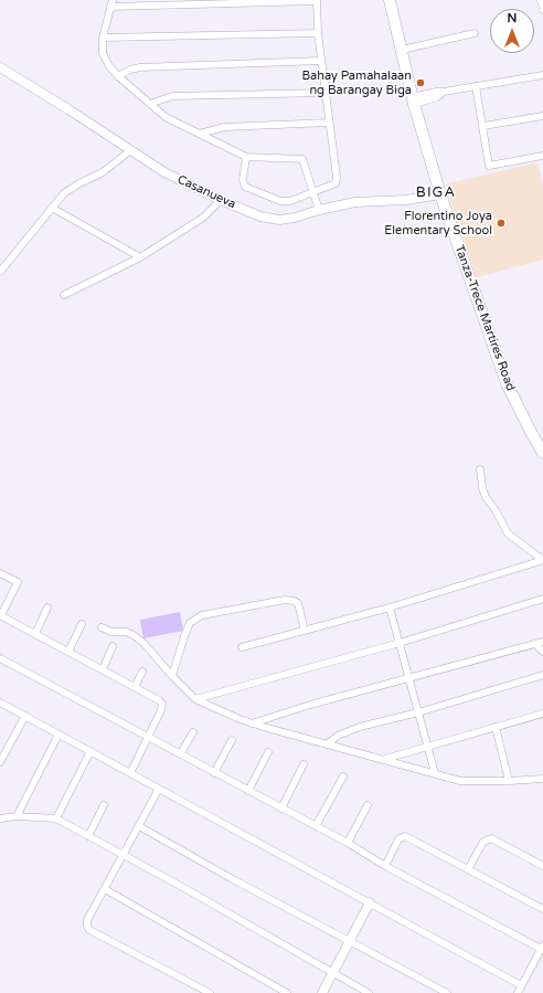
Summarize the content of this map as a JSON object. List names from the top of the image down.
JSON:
{
  "streets": {
    "main road": ["Tanza-Trece Martires Road"],
    "street": ["Casanueva"]
  },
  "crossings": [
    ["Casanueva", "Tanza-Trece Martires Road"]
  ],
  "districts": ["BIGA"],
  "places": ["Bahay Pamahalaan ng Barangay Biga", "Florentino Joya Elementary School"],
  "north": "top"
}
